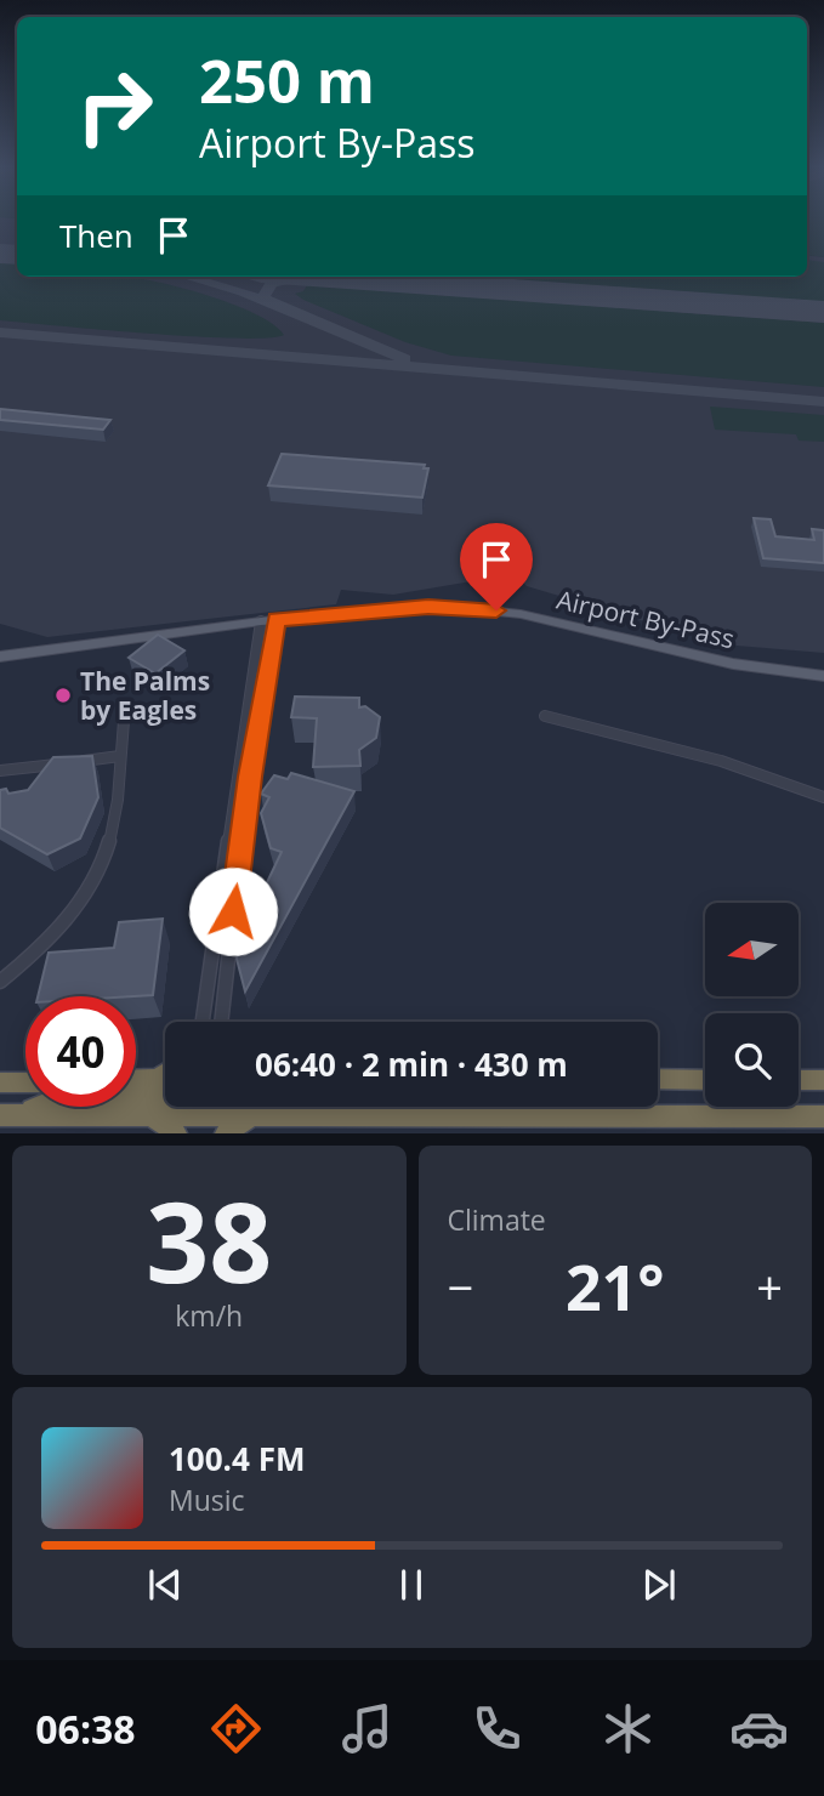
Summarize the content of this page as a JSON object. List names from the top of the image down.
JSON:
{
  "streets": {
    "main road": ["Airport By-Pass"]
  },
  "places": ["The Palms by Eagles"],
  "north": "left",
  "page": {
    "turn": ["250 m", "Airport By-Pass"],
    "then": "Then",
    "limit": "40",
    "trip": "06:40 · 2 min · 430 m",
    "tile": [
      ["38", "km/h"],
      "Climate"
    ],
    "heat": ["−", "21°", "+"],
    "song": ["100.4 FM", "Music"],
    "tabs": "06:38"
  }
}
